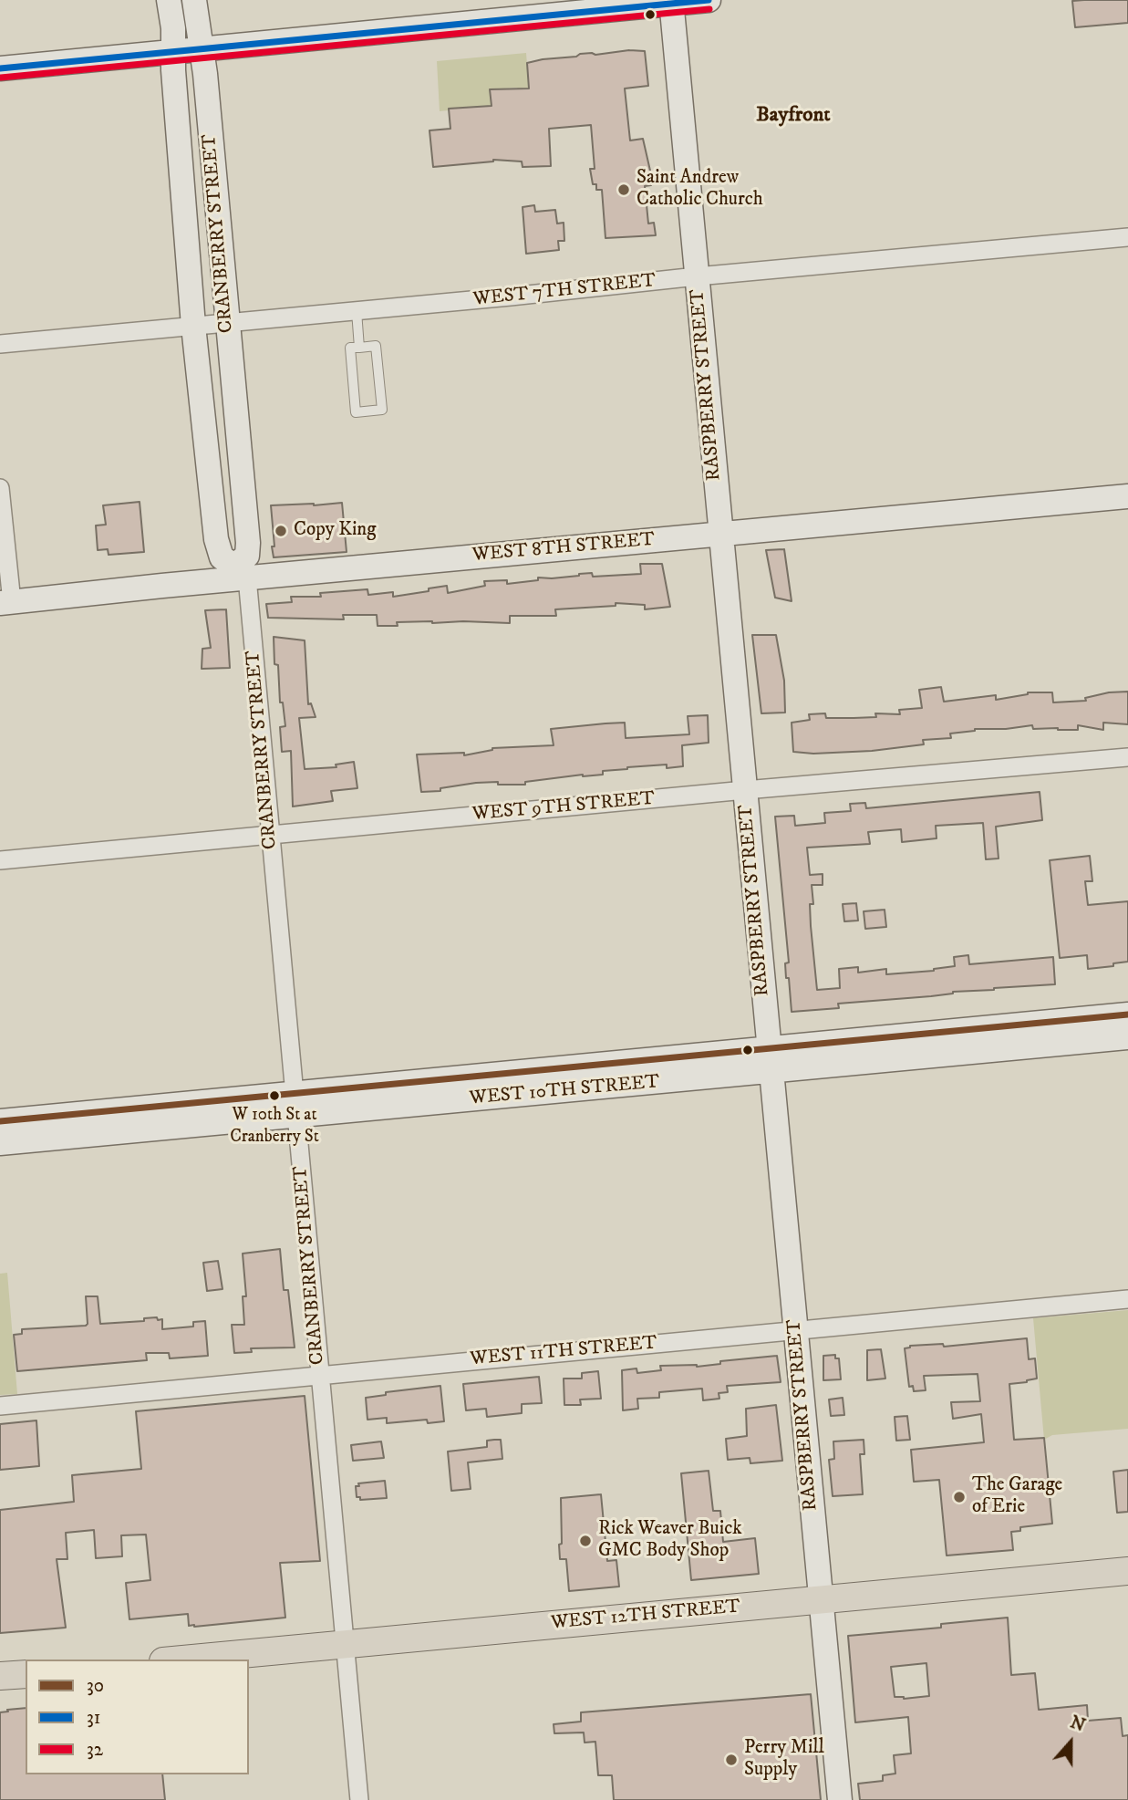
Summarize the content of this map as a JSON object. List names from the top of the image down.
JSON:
{
  "streets": {
    "main road": ["WEST 12TH STREET"],
    "street": [
      "CRANBERRY STREET",
      "WEST 7TH STREET",
      "RASPBERRY STREET",
      "WEST 8TH STREET",
      "WEST 9TH STREET",
      "WEST 10TH STREET",
      "WEST 11TH STREET"
    ]
  },
  "crossings": [
    ["CRANBERRY STREET", "WEST 7TH STREET"],
    ["CRANBERRY STREET", "WEST 8TH STREET"],
    ["CRANBERRY STREET", "WEST 9TH STREET"],
    ["CRANBERRY STREET", "WEST 10TH STREET"],
    ["CRANBERRY STREET", "WEST 11TH STREET"],
    ["CRANBERRY STREET", "WEST 12TH STREET"],
    ["WEST 7TH STREET", "RASPBERRY STREET"],
    ["RASPBERRY STREET", "WEST 8TH STREET"],
    ["RASPBERRY STREET", "WEST 9TH STREET"],
    ["RASPBERRY STREET", "WEST 10TH STREET"],
    ["RASPBERRY STREET", "WEST 11TH STREET"],
    ["RASPBERRY STREET", "WEST 12TH STREET"]
  ],
  "districts": ["Bayfront"],
  "places": [
    "Saint Andrew Catholic Church",
    "Copy King",
    "W 10th St at Cranberry St",
    "The Garage of Erie",
    "Rick Weaver Buick GMC Body Shop",
    "Perry Mill Supply"
  ],
  "lines": ["transit line 31", "transit line 32", "transit line 30"],
  "legend": ["30", "31", "32"],
  "north": "top"
}
